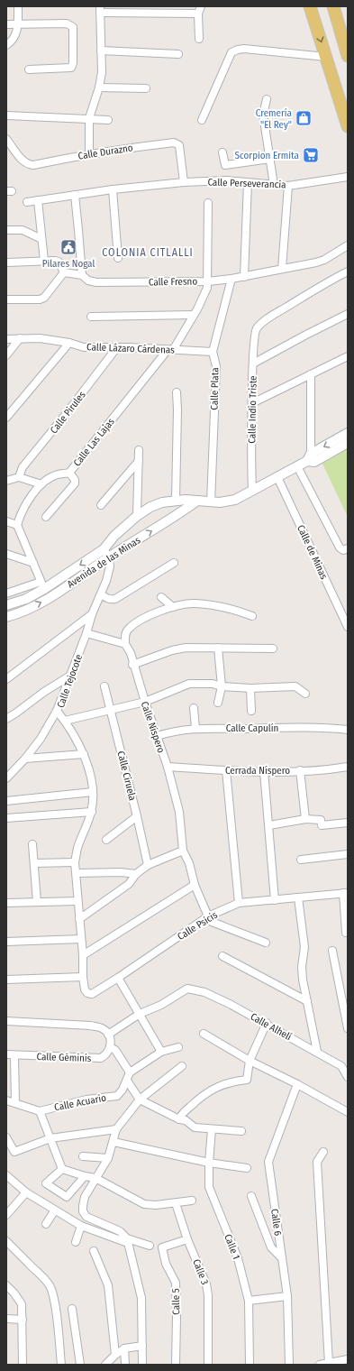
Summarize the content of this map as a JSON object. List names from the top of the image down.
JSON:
{
  "streets": {
    "street": [
      "Calle Durazno",
      "Calle Perseverancia",
      "Calle Fresno",
      "Calle Lázaro Cárdenas",
      "Calle Plata",
      "Calle Indio Triste",
      "Calle Pirules",
      "Calle Las Lajas",
      "Calle de Minas",
      "Avenida de las Minas",
      "Calle Tejocote",
      "Calle Níspero",
      "Calle Capulín",
      "Cerrada Níspero",
      "Calle Ciruela",
      "Calle Psicis",
      "Calle Alhelí",
      "Calle Géminis",
      "Calle Acuario",
      "Calle 6",
      "Calle 1",
      "Calle 3",
      "Calle 5"
    ]
  },
  "crossings": [
    ["Calle Durazno", "Calle Perseverancia"],
    ["Calle Fresno", "Calle Plata"],
    ["Calle Fresno", "Calle Las Lajas"],
    ["Calle Lázaro Cárdenas", "Calle Plata"],
    ["Calle Lázaro Cárdenas", "Calle Pirules"],
    ["Calle Lázaro Cárdenas", "Calle Las Lajas"],
    ["Calle Plata", "Avenida de las Minas"],
    ["Calle Indio Triste", "Avenida de las Minas"],
    ["Calle de Minas", "Avenida de las Minas"],
    ["Avenida de las Minas", "Calle Tejocote"],
    ["Calle Tejocote", "Calle Psicis"],
    ["Calle Níspero", "Calle Capulín"],
    ["Calle Níspero", "Cerrada Níspero"],
    ["Calle Níspero", "Calle Psicis"],
    ["Calle 3", "Calle 5"]
  ],
  "districts": ["COLONIA CITLALLI"],
  "places": {
    "shop": ["Cremería \"El Rey\""],
    "supermarket": ["Scorpion Ermita"],
    "public building": ["Pilares Nogal"]
  }
}
